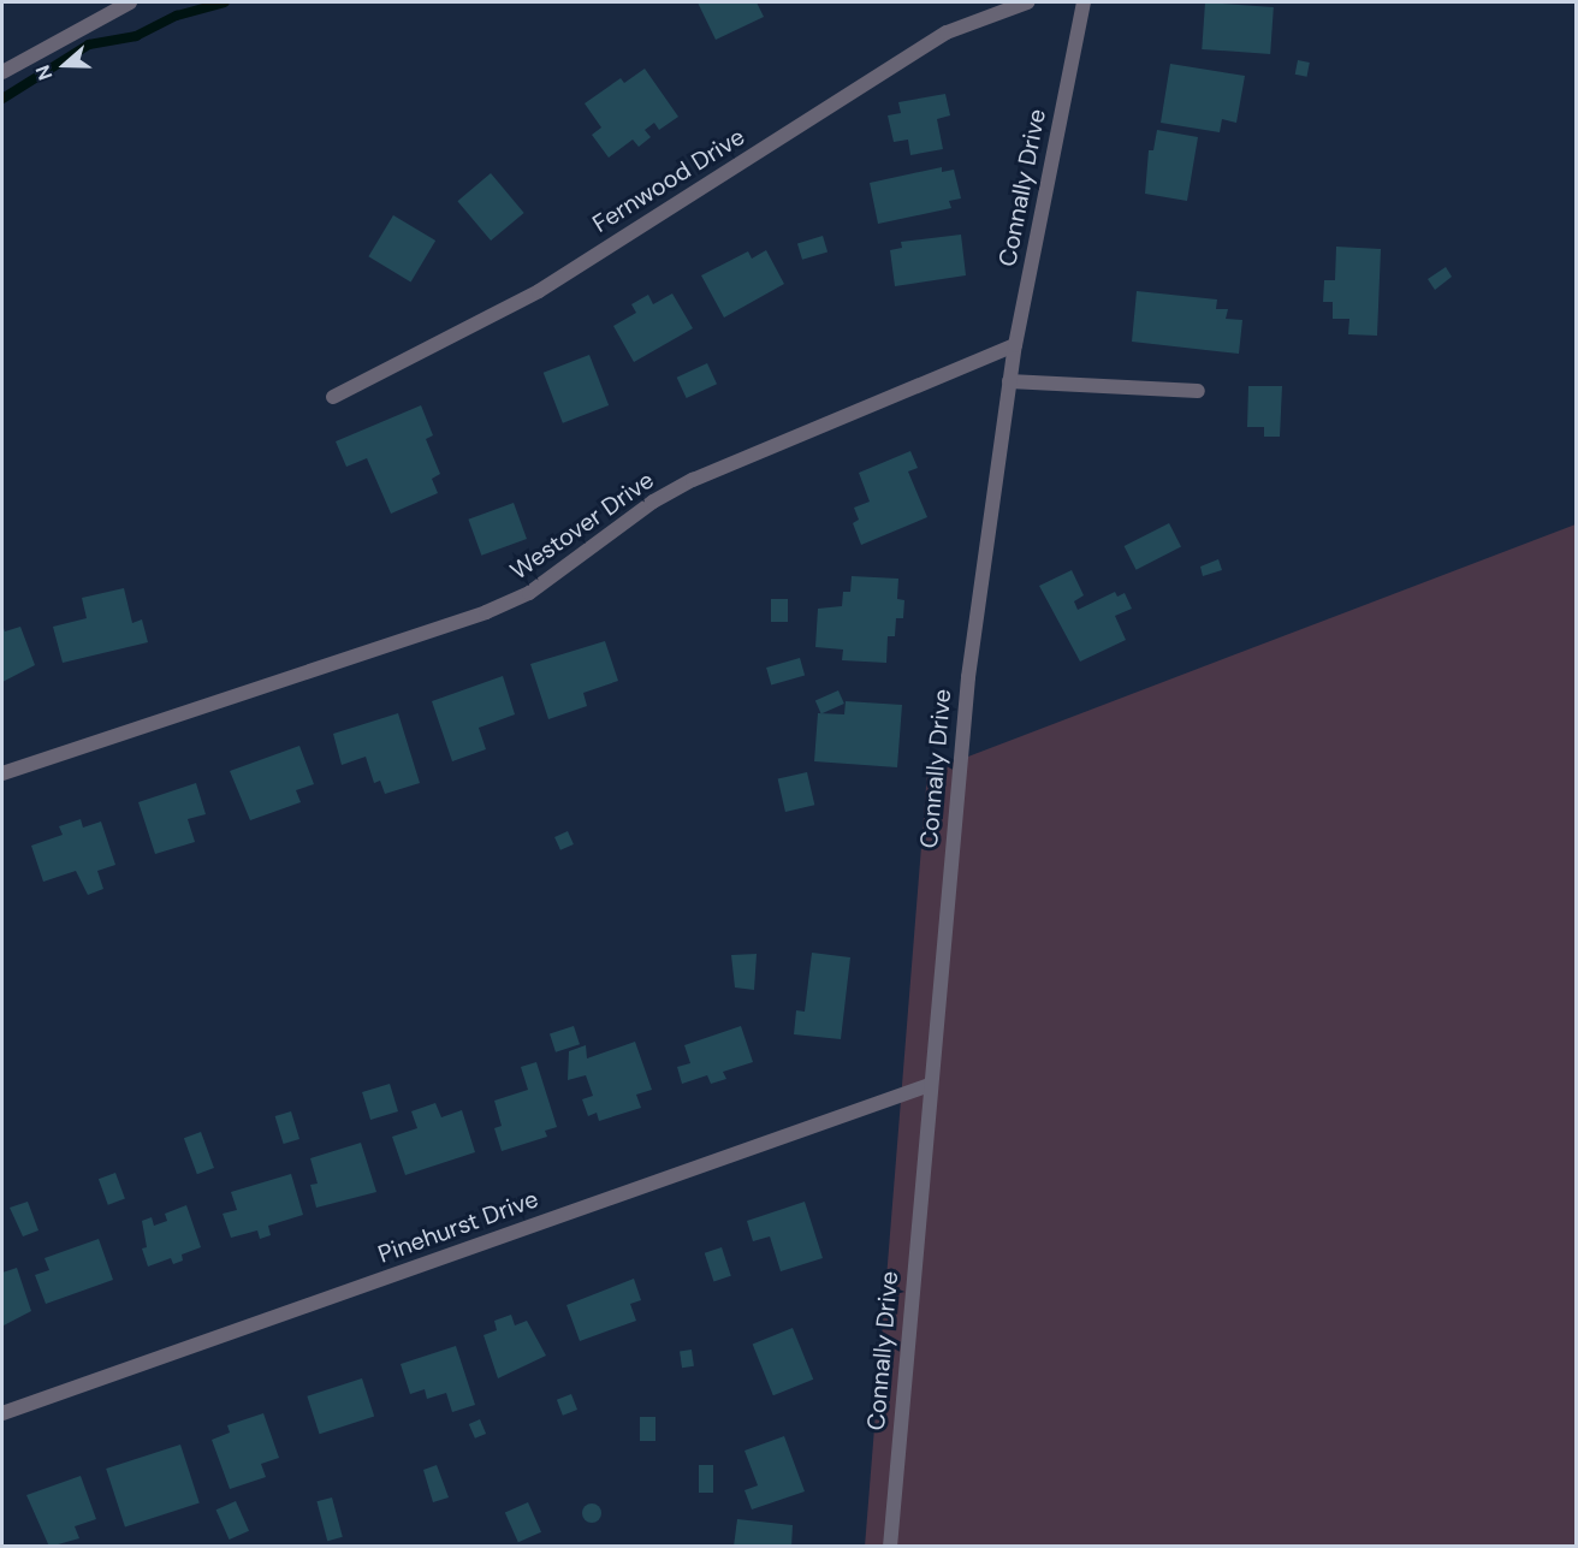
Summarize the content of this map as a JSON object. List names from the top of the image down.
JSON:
{
  "streets": {
    "street": [
      "Fernwood Drive",
      "Connally Drive",
      "Westover Drive",
      "Pinehurst Drive"
    ]
  },
  "crossings": [
    ["Connally Drive", "Westover Drive"],
    ["Connally Drive", "Pinehurst Drive"]
  ],
  "north": "left"
}
